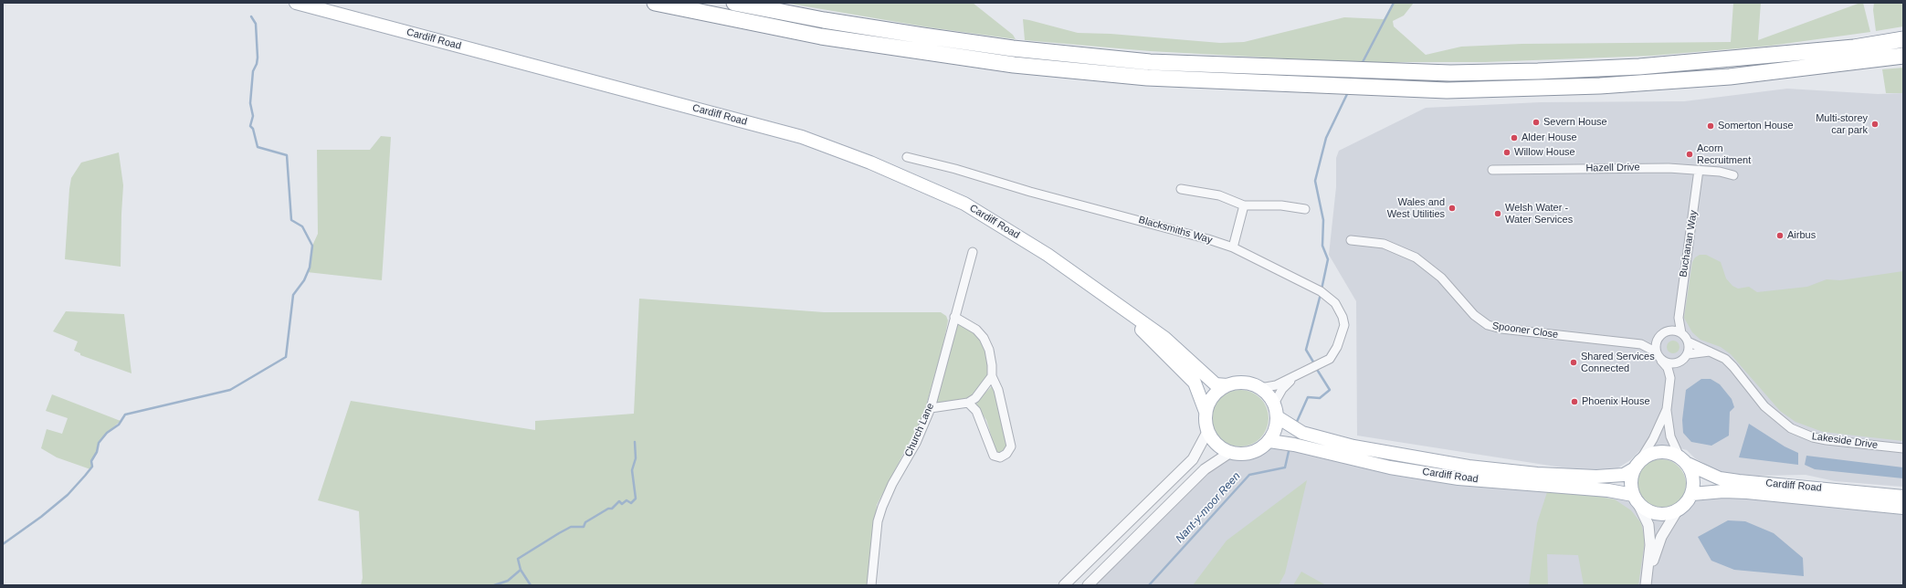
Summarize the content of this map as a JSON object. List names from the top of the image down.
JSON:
{
  "streets": {
    "main road": ["Cardiff Road"],
    "street": [
      "Hazell Drive",
      "Blacksmiths Way",
      "Buchanan Way",
      "Spooner Close",
      "Church Lane",
      "Lakeside Drive"
    ]
  },
  "crossings": [
    ["Cardiff Road", "Blacksmiths Way"],
    ["Hazell Drive", "Buchanan Way"],
    ["Buchanan Way", "Spooner Close"],
    ["Buchanan Way", "Lakeside Drive"],
    ["Spooner Close", "Lakeside Drive"]
  ],
  "water": ["Nant-y-moor Reen"],
  "places": [
    "Severn House",
    "Multi-storey car park",
    "Somerton House",
    "Alder House",
    "Willow House",
    "Acorn Recruitment",
    "Wales and West Utilities",
    "Welsh Water - Water Services",
    "Airbus",
    "Shared Services Connected",
    "Phoenix House"
  ]
}
